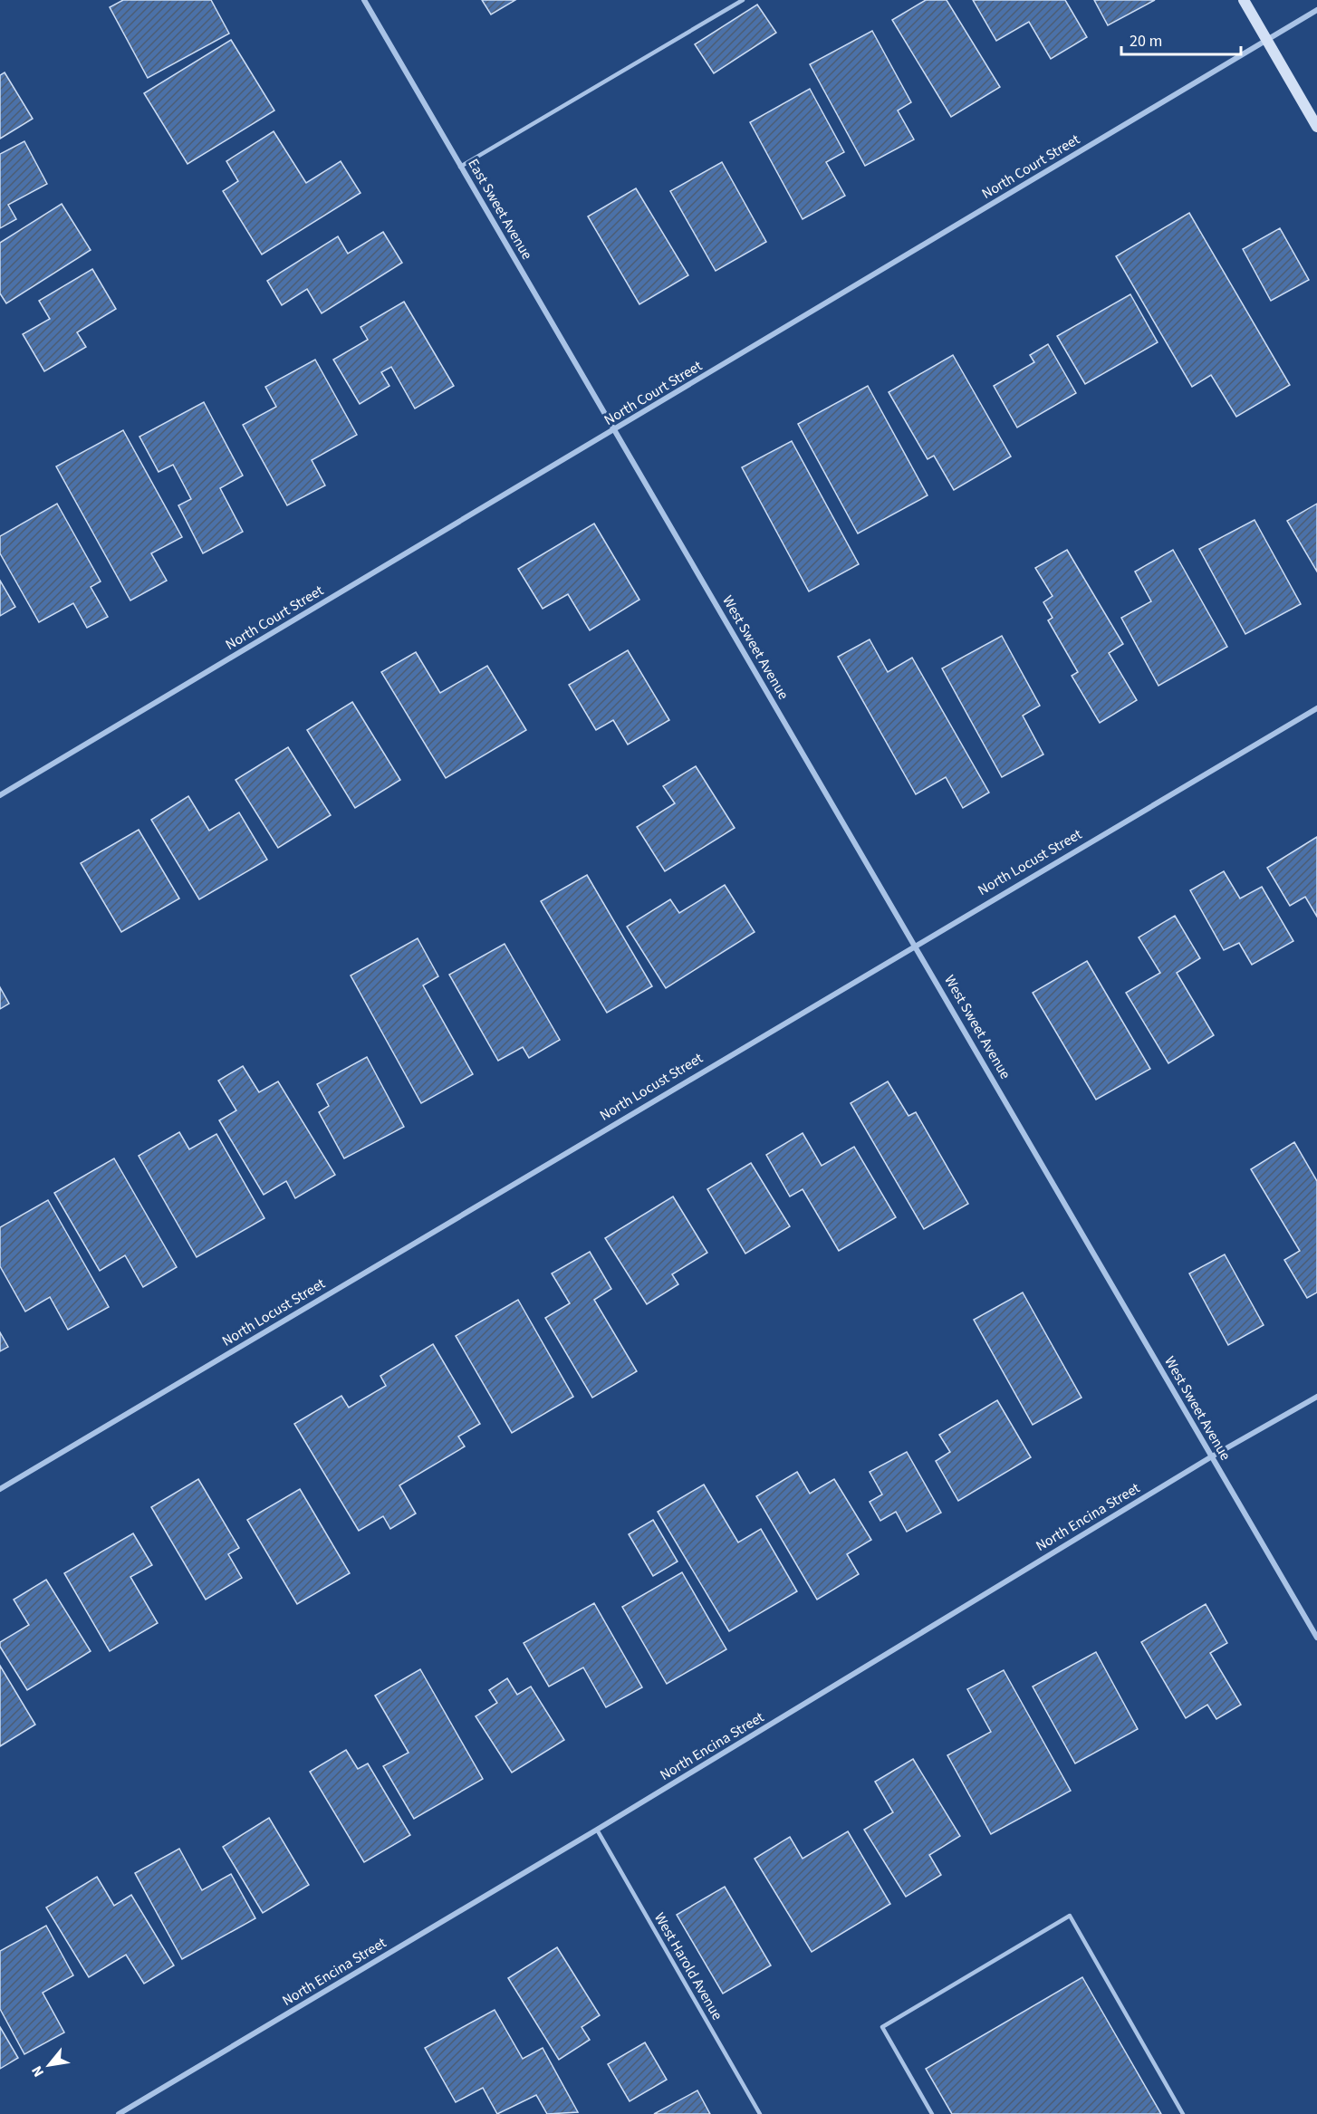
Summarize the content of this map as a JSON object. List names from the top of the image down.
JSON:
{
  "streets": {
    "street": [
      "North Court Street",
      "East Sweet Avenue",
      "West Sweet Avenue",
      "North Locust Street",
      "North Encina Street"
    ],
    "lane": ["West Harold Avenue"]
  },
  "crossings": [
    ["North Court Street", "East Sweet Avenue"],
    ["North Court Street", "West Sweet Avenue"],
    ["East Sweet Avenue", "West Sweet Avenue"],
    ["West Sweet Avenue", "North Locust Street"],
    ["West Sweet Avenue", "North Encina Street"],
    ["North Encina Street", "West Harold Avenue"]
  ],
  "scale_bar": "20 m",
  "north": "bottom left"
}
